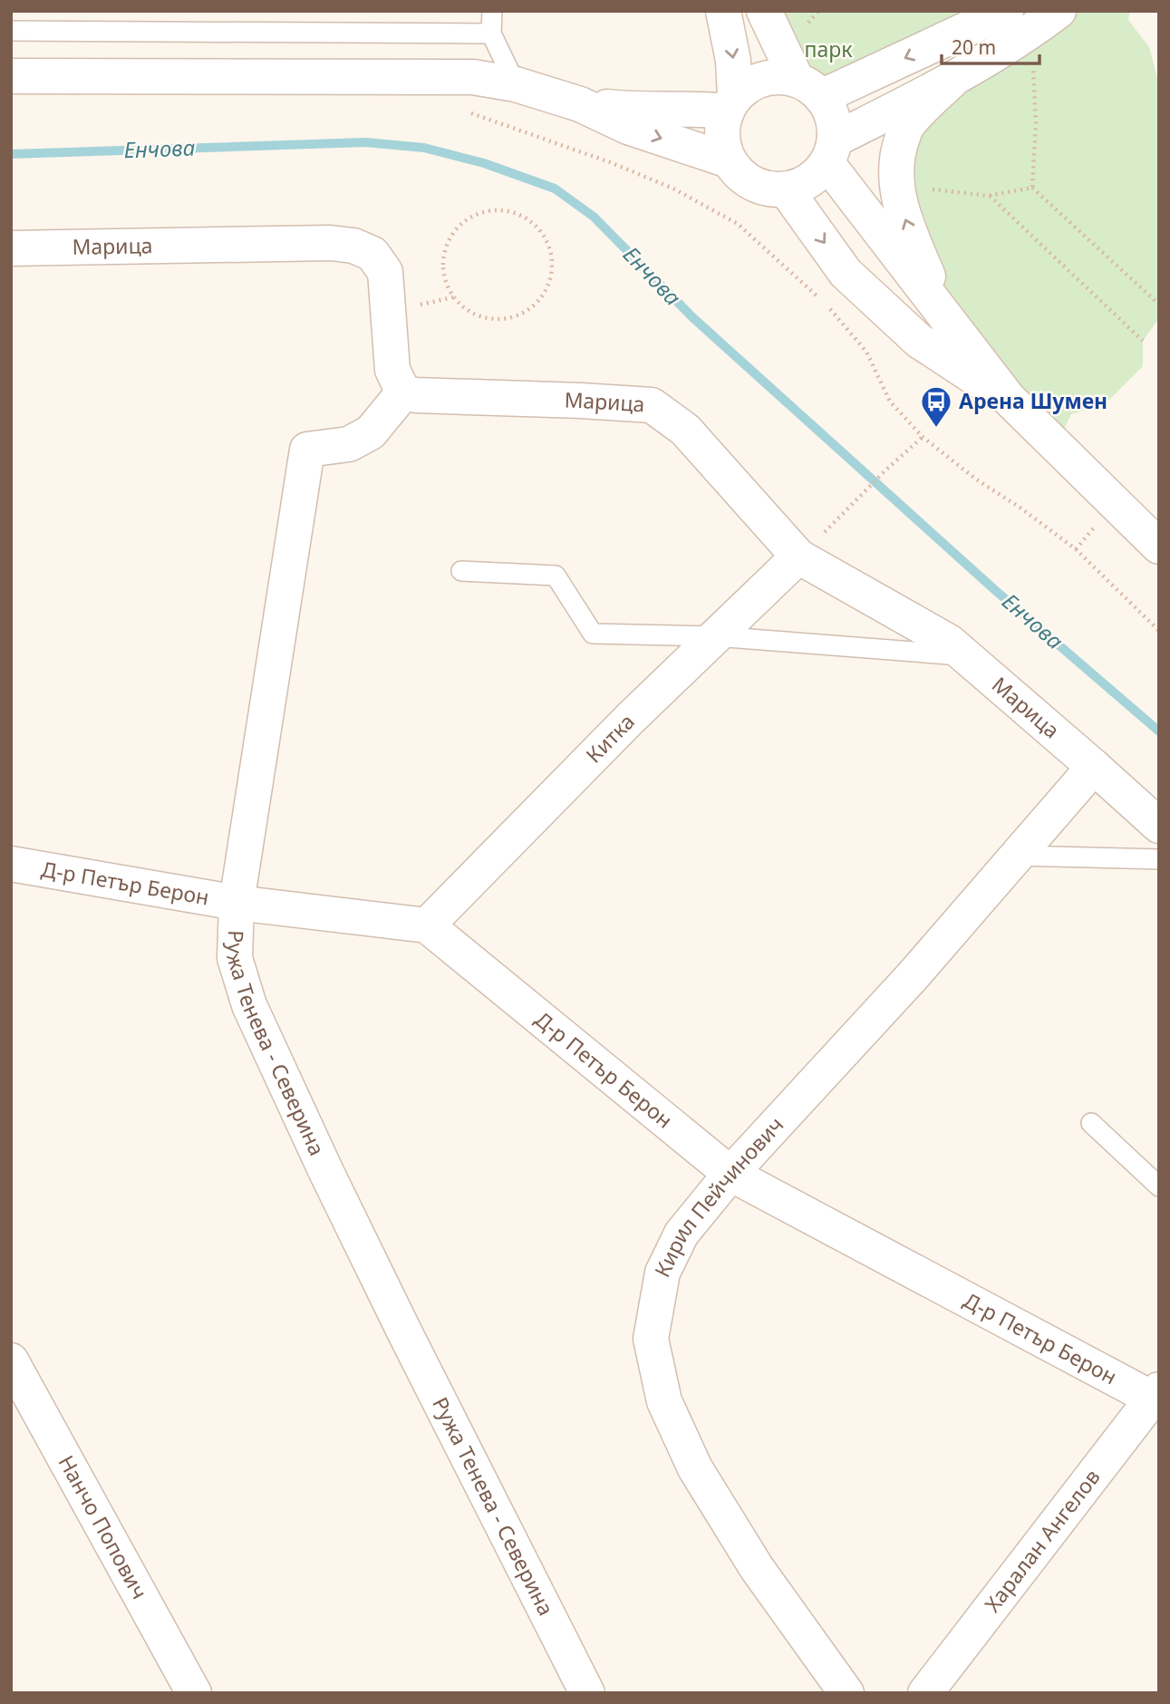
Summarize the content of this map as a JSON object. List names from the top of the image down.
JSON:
{
  "streets": {
    "street": [
      "Марица",
      "Китка",
      "Д-р Петър Берон",
      "Ружа Тенева - Северина",
      "Кирил Пейчинович",
      "Нанчо Попович",
      "Харалан Ангелов"
    ]
  },
  "crossings": [
    ["Марица", "Китка"],
    ["Марица", "Ружа Тенева - Северина"],
    ["Марица", "Кирил Пейчинович"],
    ["Китка", "Д-р Петър Берон"],
    ["Д-р Петър Берон", "Ружа Тенева - Северина"],
    ["Д-р Петър Берон", "Кирил Пейчинович"],
    ["Д-р Петър Берон", "Харалан Ангелов"]
  ],
  "water": ["Енчова"],
  "parks": ["парк"],
  "places": {
    "bus stop": ["Арена Шумен"]
  },
  "scale_bar": "20 m"
}
